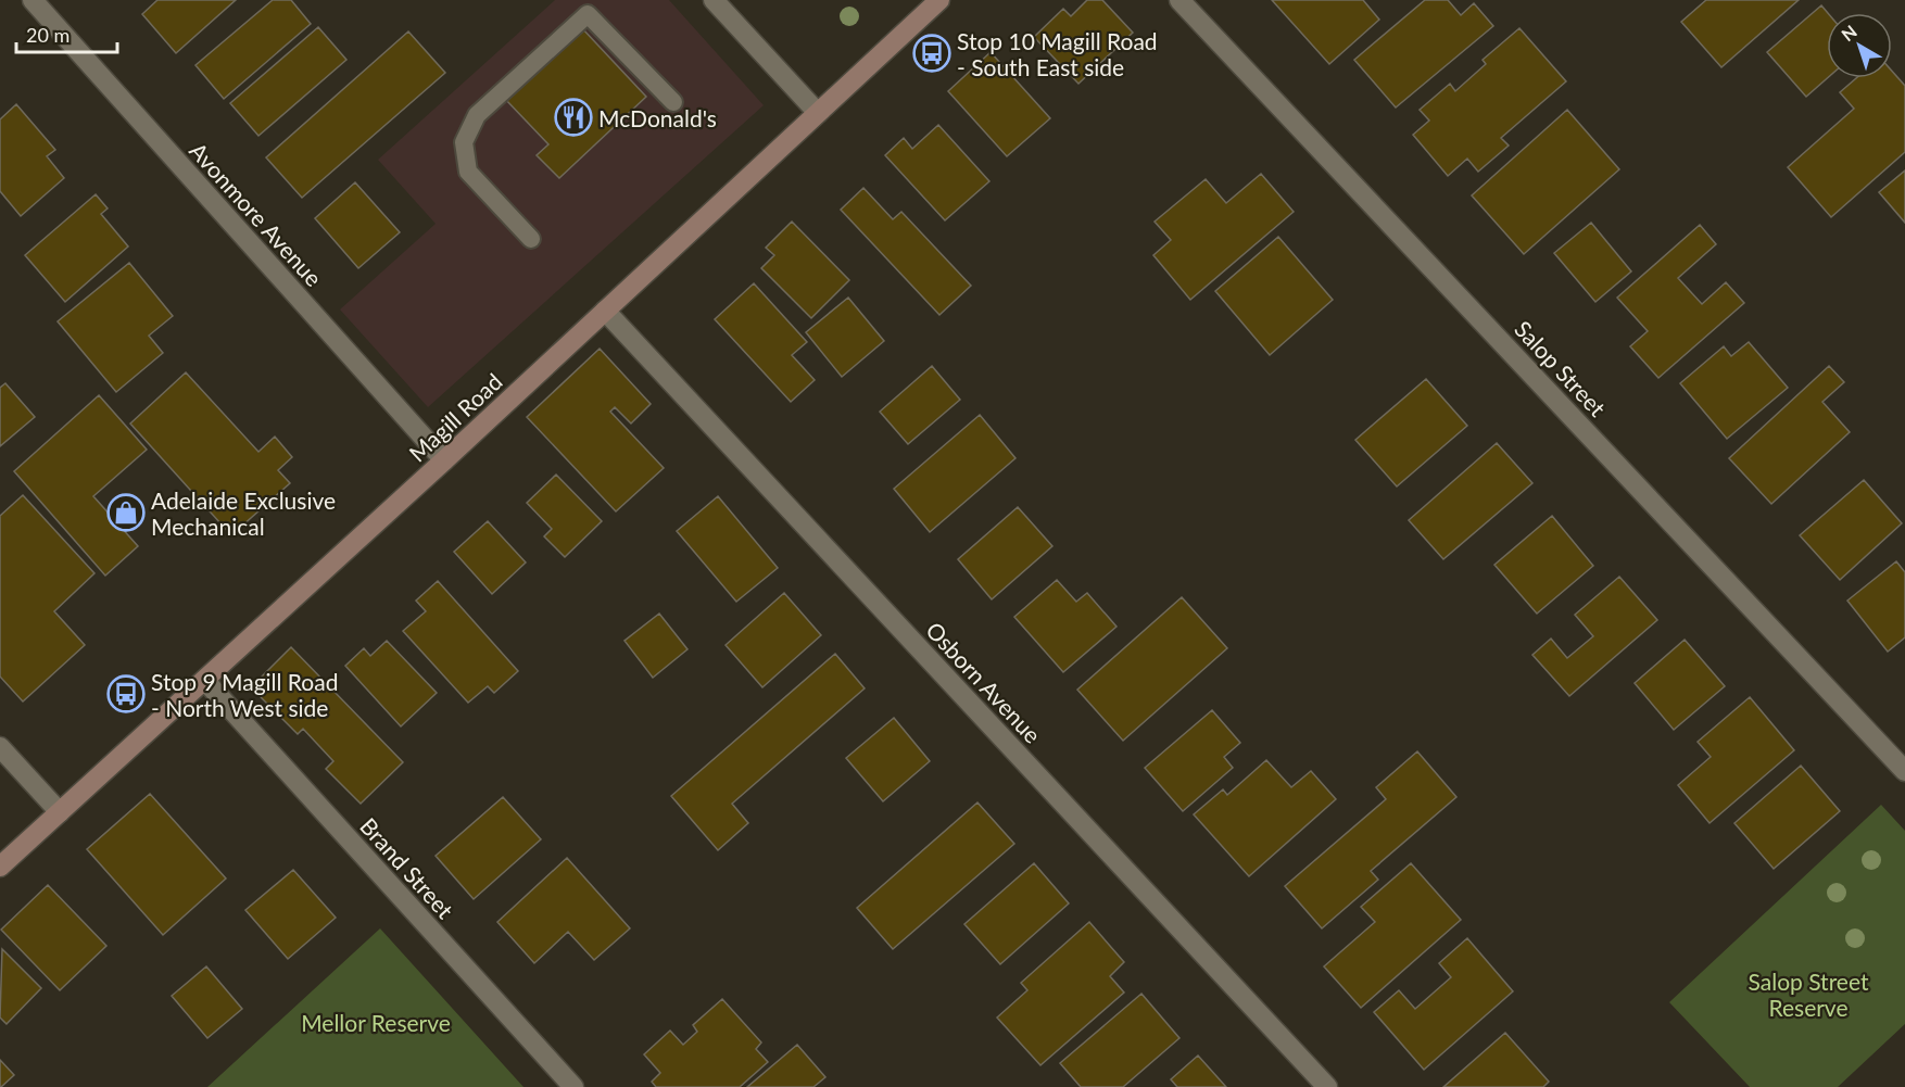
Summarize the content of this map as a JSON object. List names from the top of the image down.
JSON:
{
  "streets": {
    "main road": ["Magill Road"],
    "street": [
      "Avonmore Avenue",
      "Salop Street",
      "Osborn Avenue",
      "Brand Street"
    ]
  },
  "crossings": [
    ["Avonmore Avenue", "Magill Road"],
    ["Magill Road", "Osborn Avenue"],
    ["Magill Road", "Brand Street"]
  ],
  "parks": ["Salop Street Reserve", "Mellor Reserve"],
  "places": {
    "bus stop": ["Stop 10 Magill Road - South East side", "Stop 9 Magill Road - North West side"],
    "restaurant": ["McDonald's"],
    "shop": ["Adelaide Exclusive Mechanical"]
  },
  "scale_bar": "20 m",
  "north": "top left"
}
